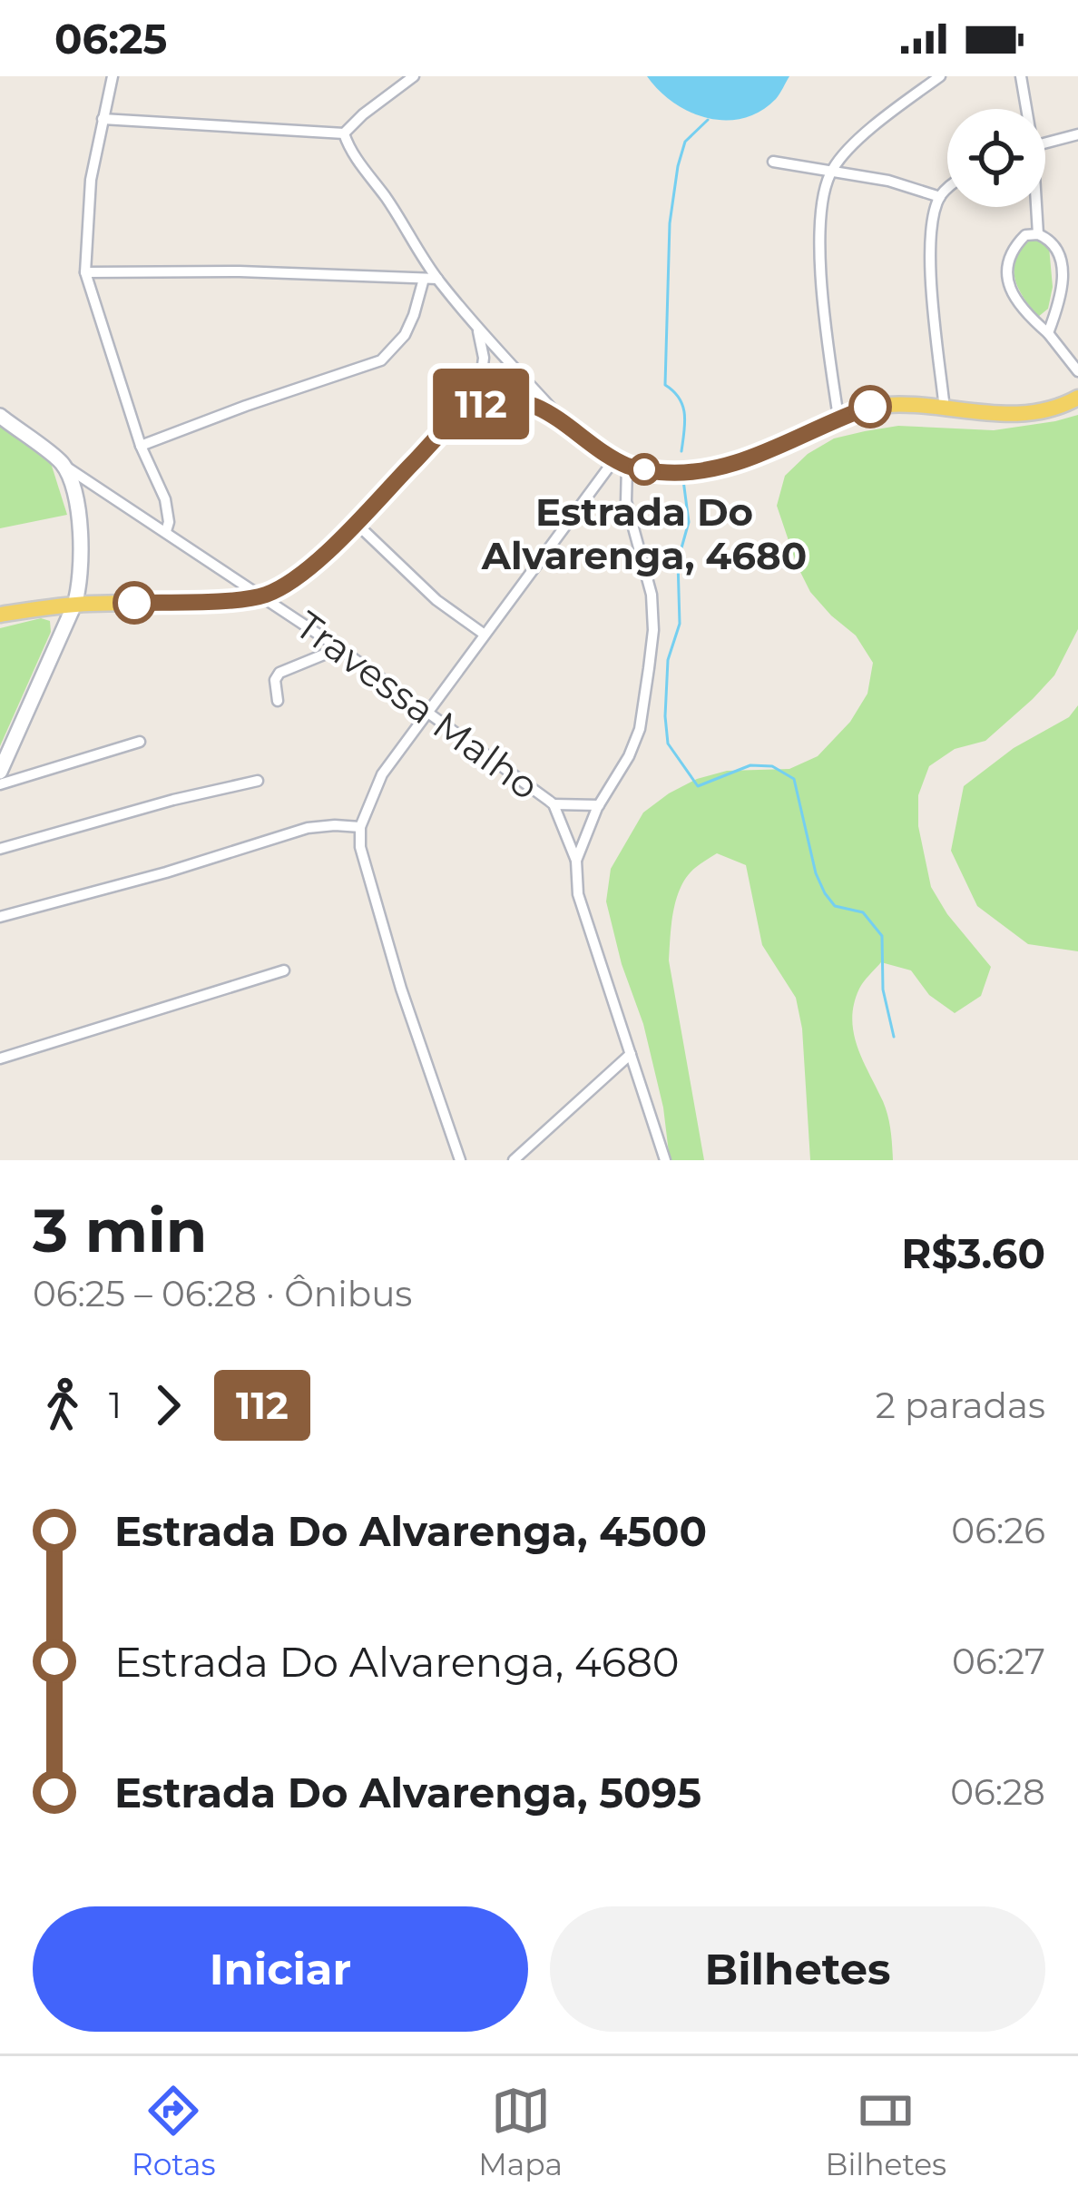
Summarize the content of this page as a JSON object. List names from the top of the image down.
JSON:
{
  "streets": {
    "street": ["Travessa Malho"]
  },
  "places": ["Estrada Do Alvarenga, 4680"],
  "lines": ["bus line 112"],
  "page": {
    "status": "06:25",
    "on_map": "112",
    "heading": ["3 min", "06:25 – 06:28 · Ônibus", "R$3.60"],
    "legs": ["1", "112", "2 paradas"],
    "list": [
      {
        "name": "Estrada Do Alvarenga, 4500",
        "value": "06:26"
      },
      {
        "name": "Estrada Do Alvarenga, 4680",
        "value": "06:27"
      },
      {
        "name": "Estrada Do Alvarenga, 5095",
        "value": "06:28"
      }
    ],
    "buttons": ["Iniciar", "Bilhetes"],
    "tabs": ["Rotas", "Mapa", "Bilhetes"]
  }
}
